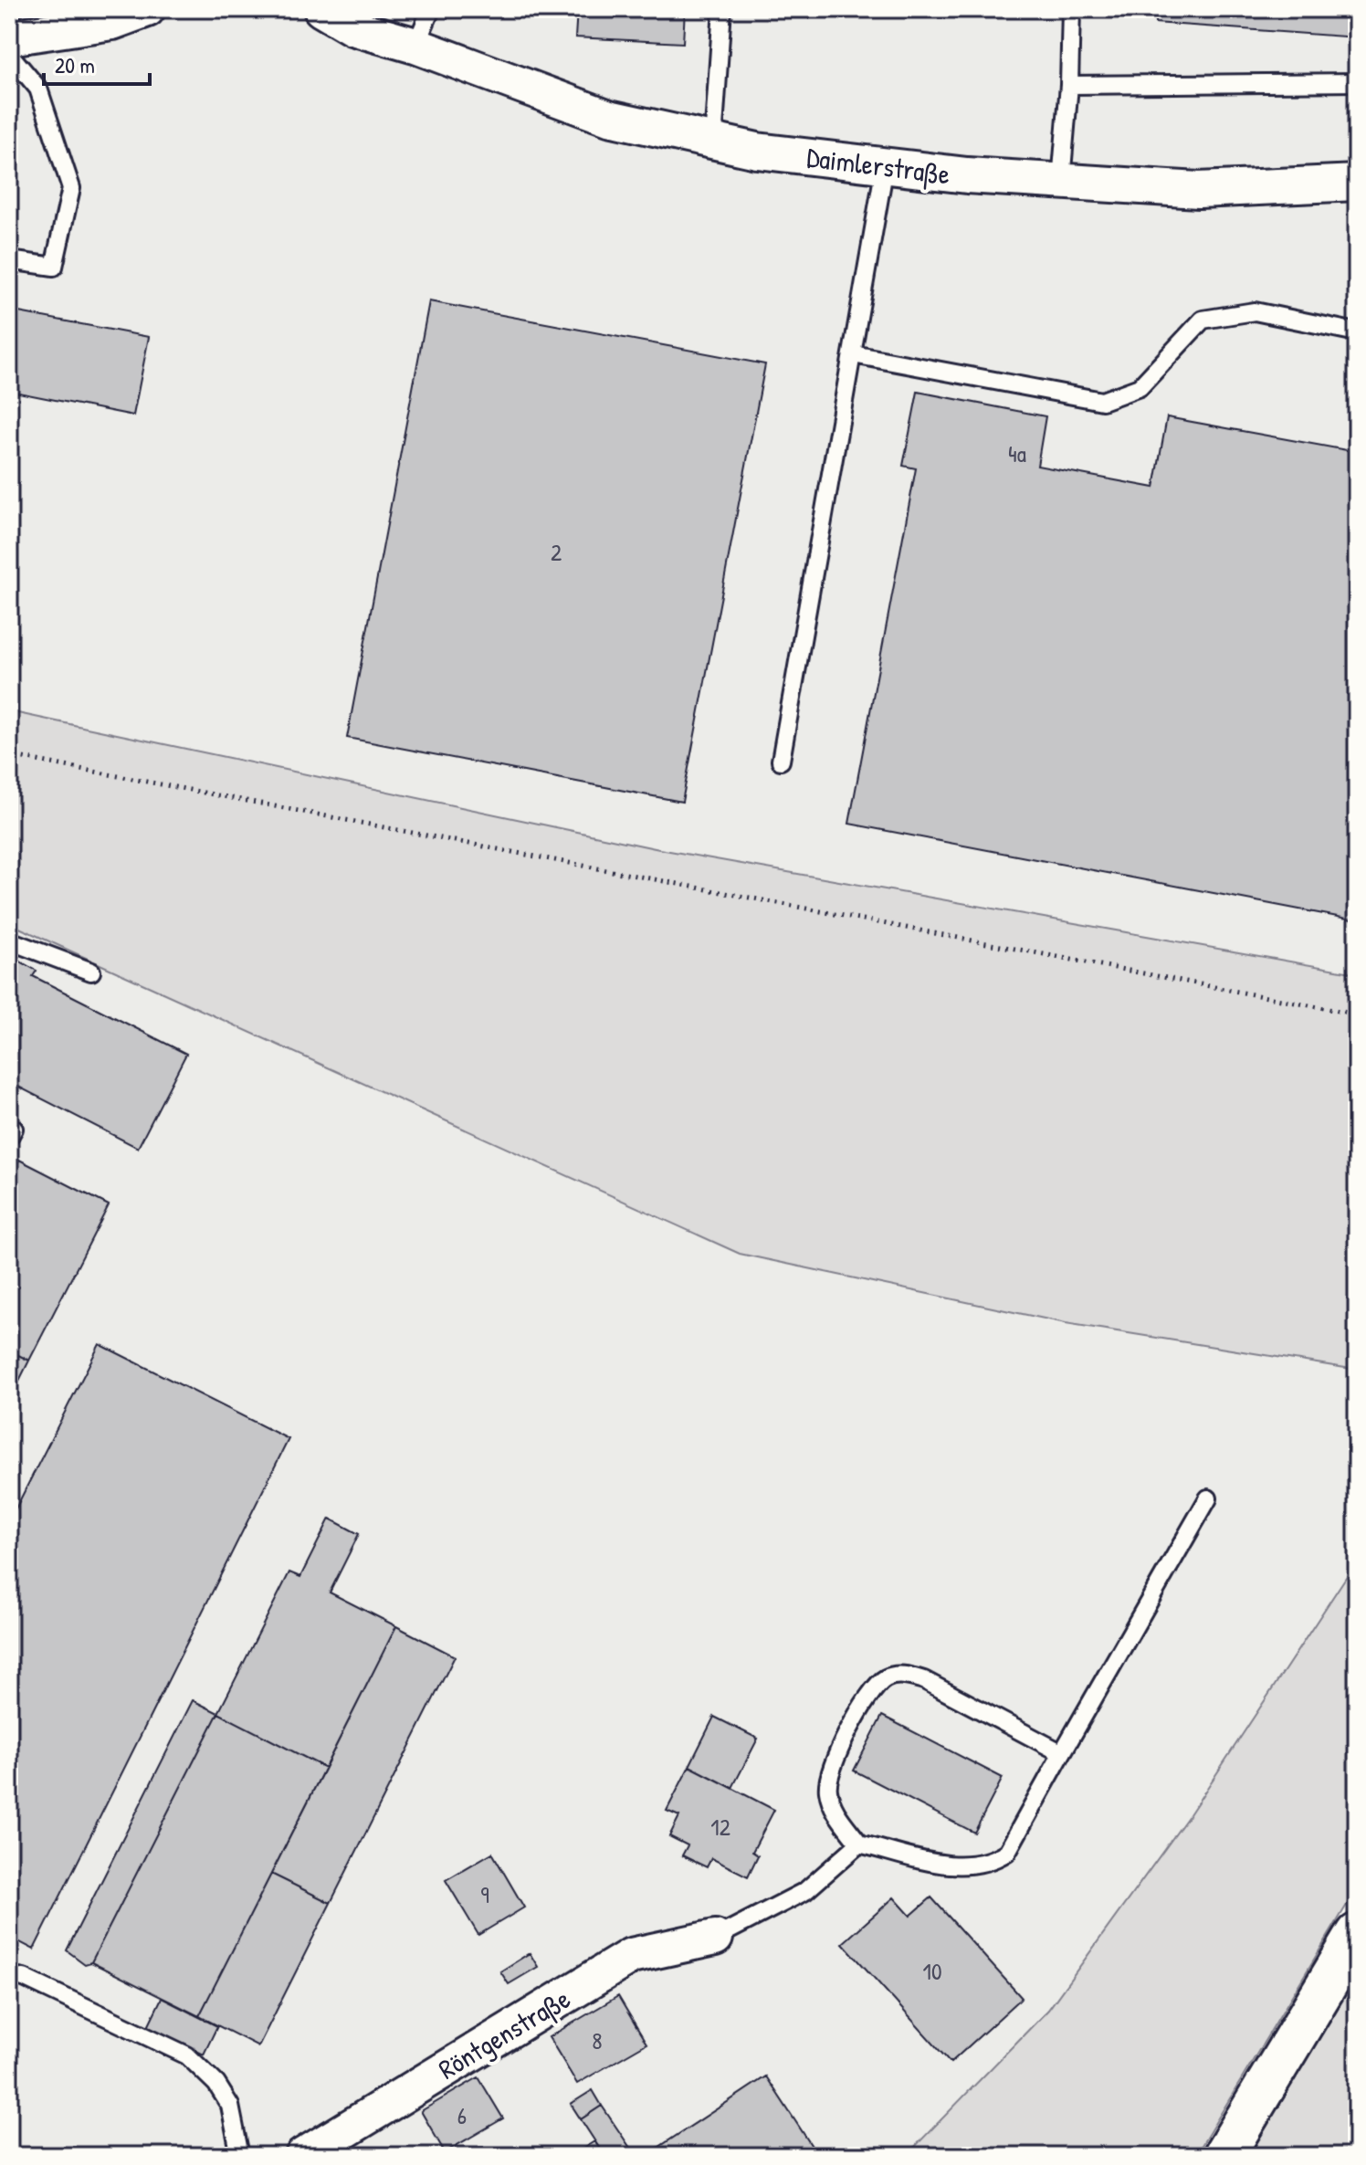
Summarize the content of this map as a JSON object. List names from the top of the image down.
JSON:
{
  "streets": {
    "street": ["Daimlerstraße", "Röntgenstraße"]
  },
  "house_numbers": [
    "4a",
    "2",
    "12",
    "9",
    "10",
    "8",
    "6"
  ],
  "scale_bar": "20 m"
}
